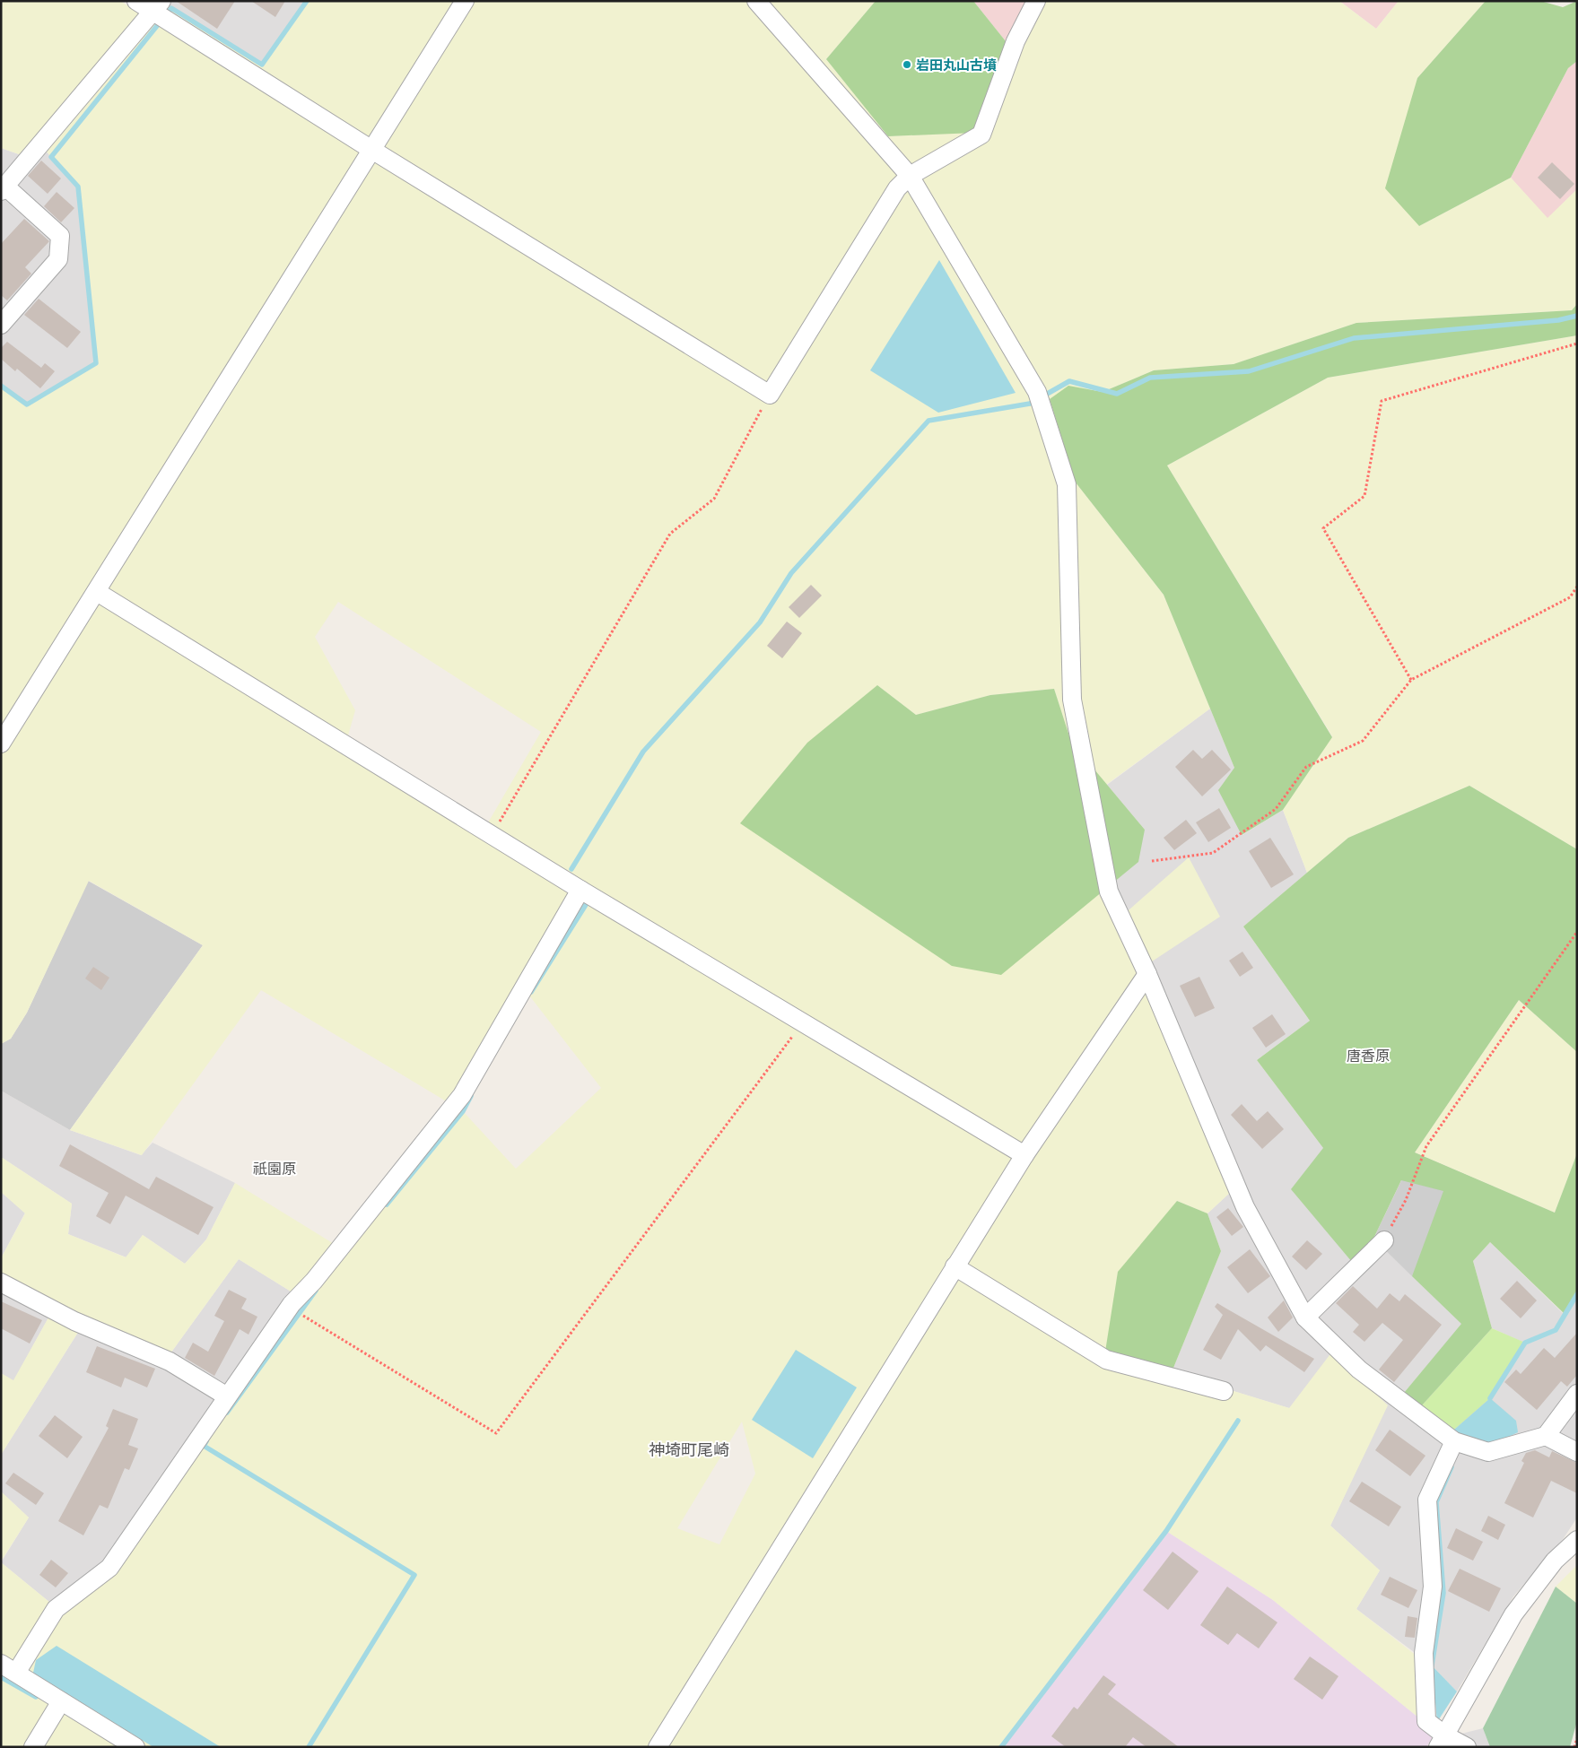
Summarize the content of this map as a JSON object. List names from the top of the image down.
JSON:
{
  "districts": ["唐香原", "祇園原", "神埼町尾崎"],
  "places": ["岩田丸山古墳"]
}
